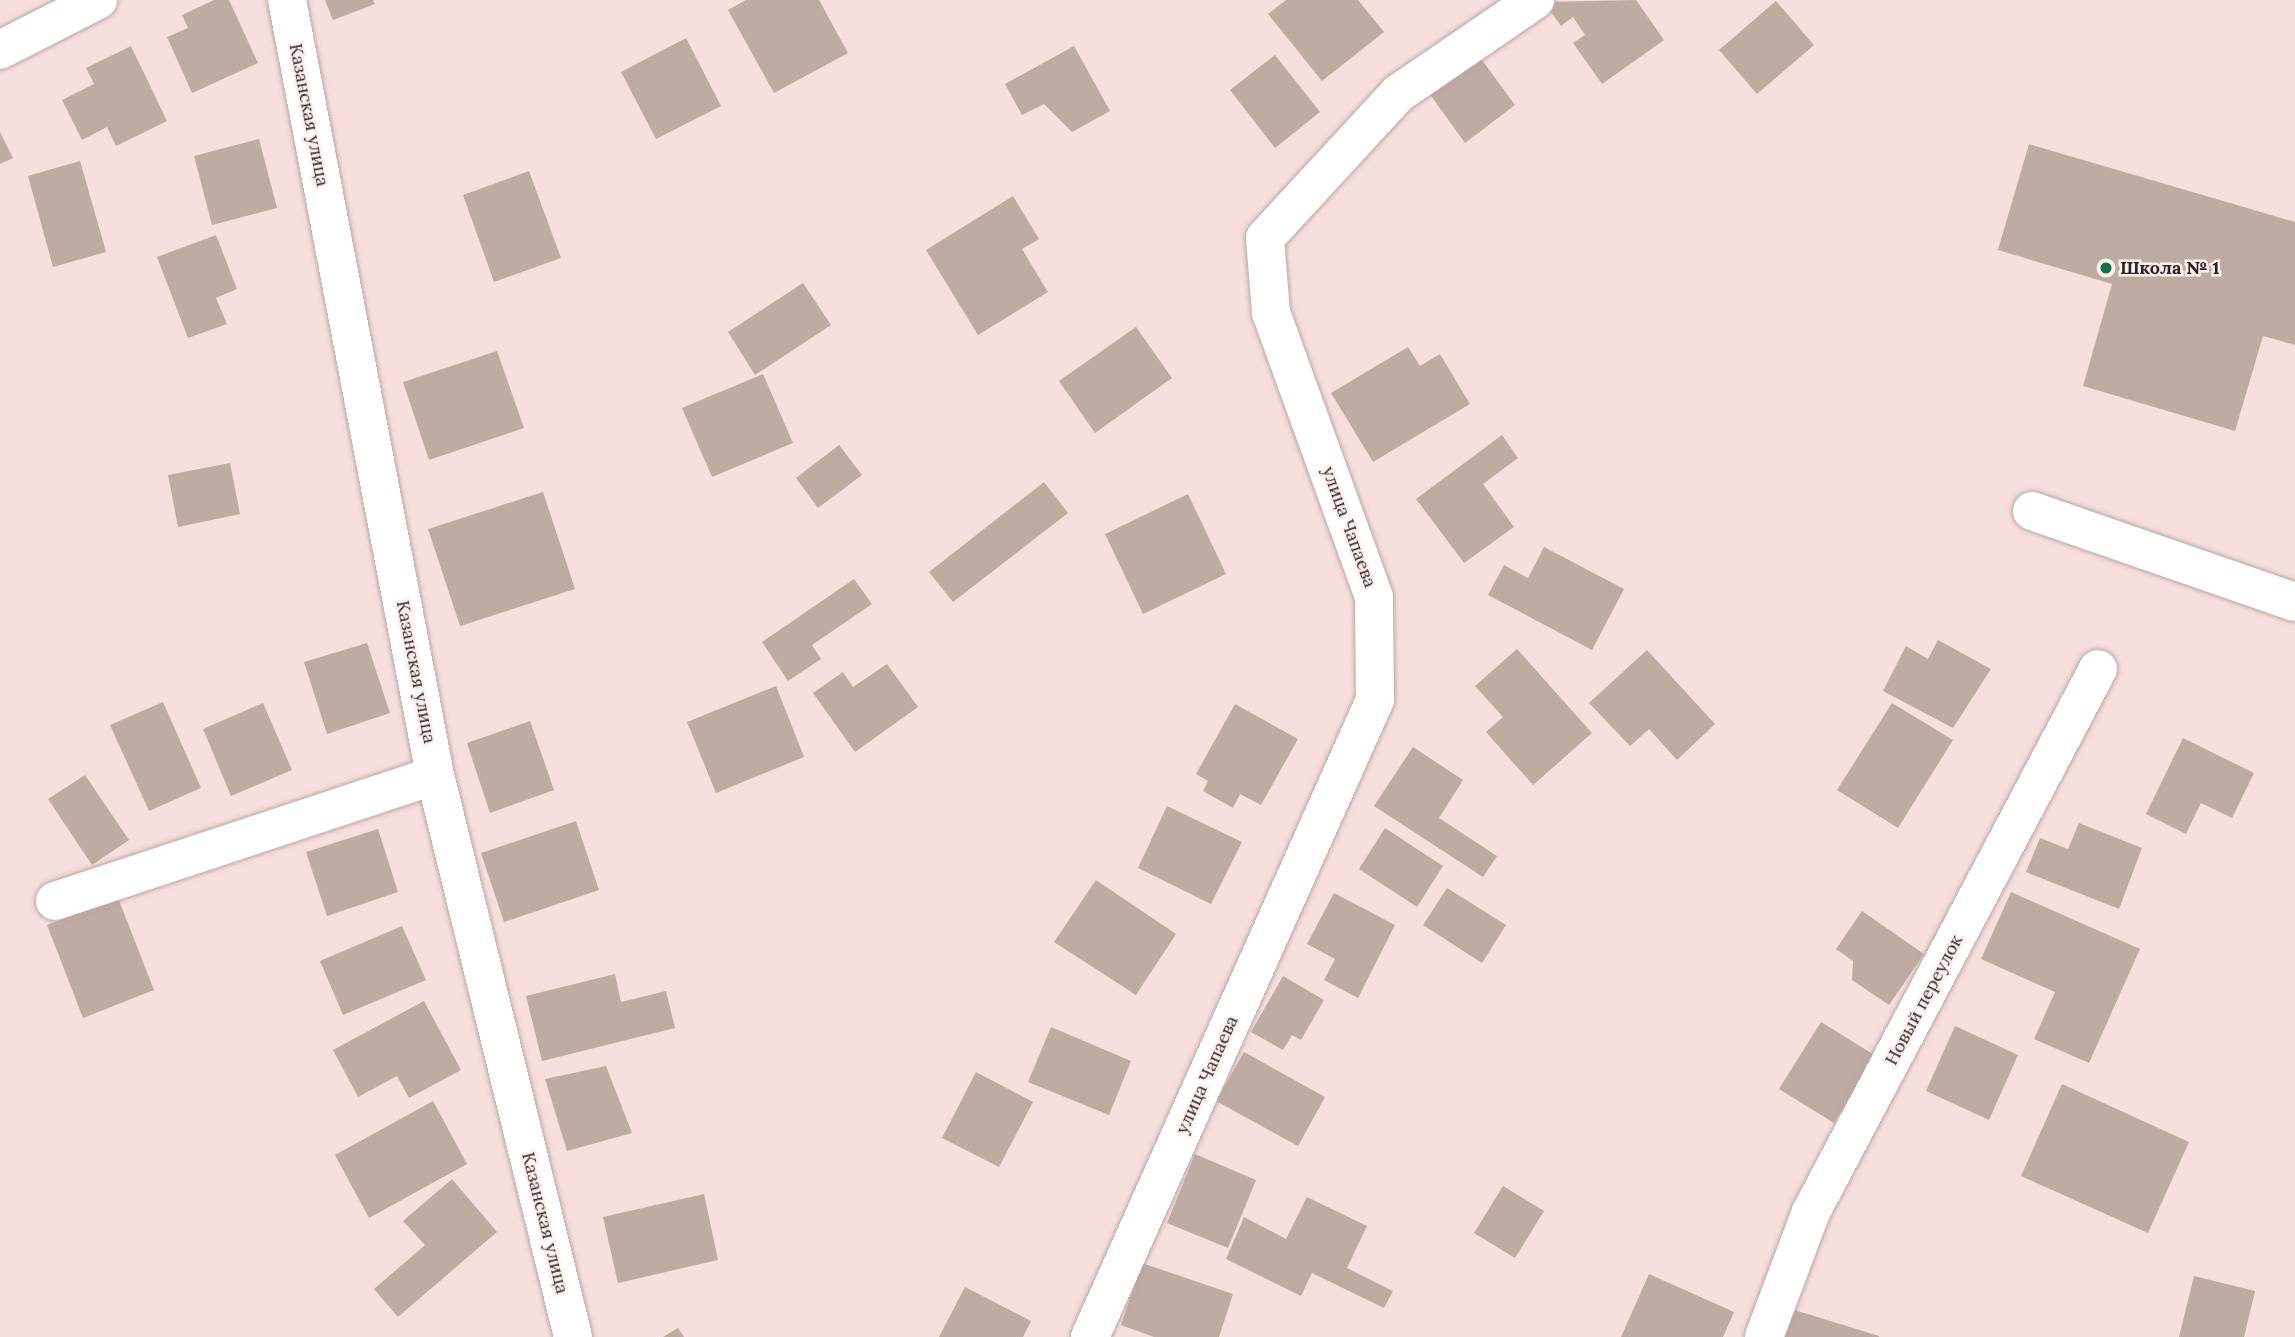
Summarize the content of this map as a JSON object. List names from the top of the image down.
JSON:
{
  "streets": {
    "street": ["Казанская улица", "улица Чапаева", "Новый переулок"]
  },
  "places": ["Школа № 1"]
}
